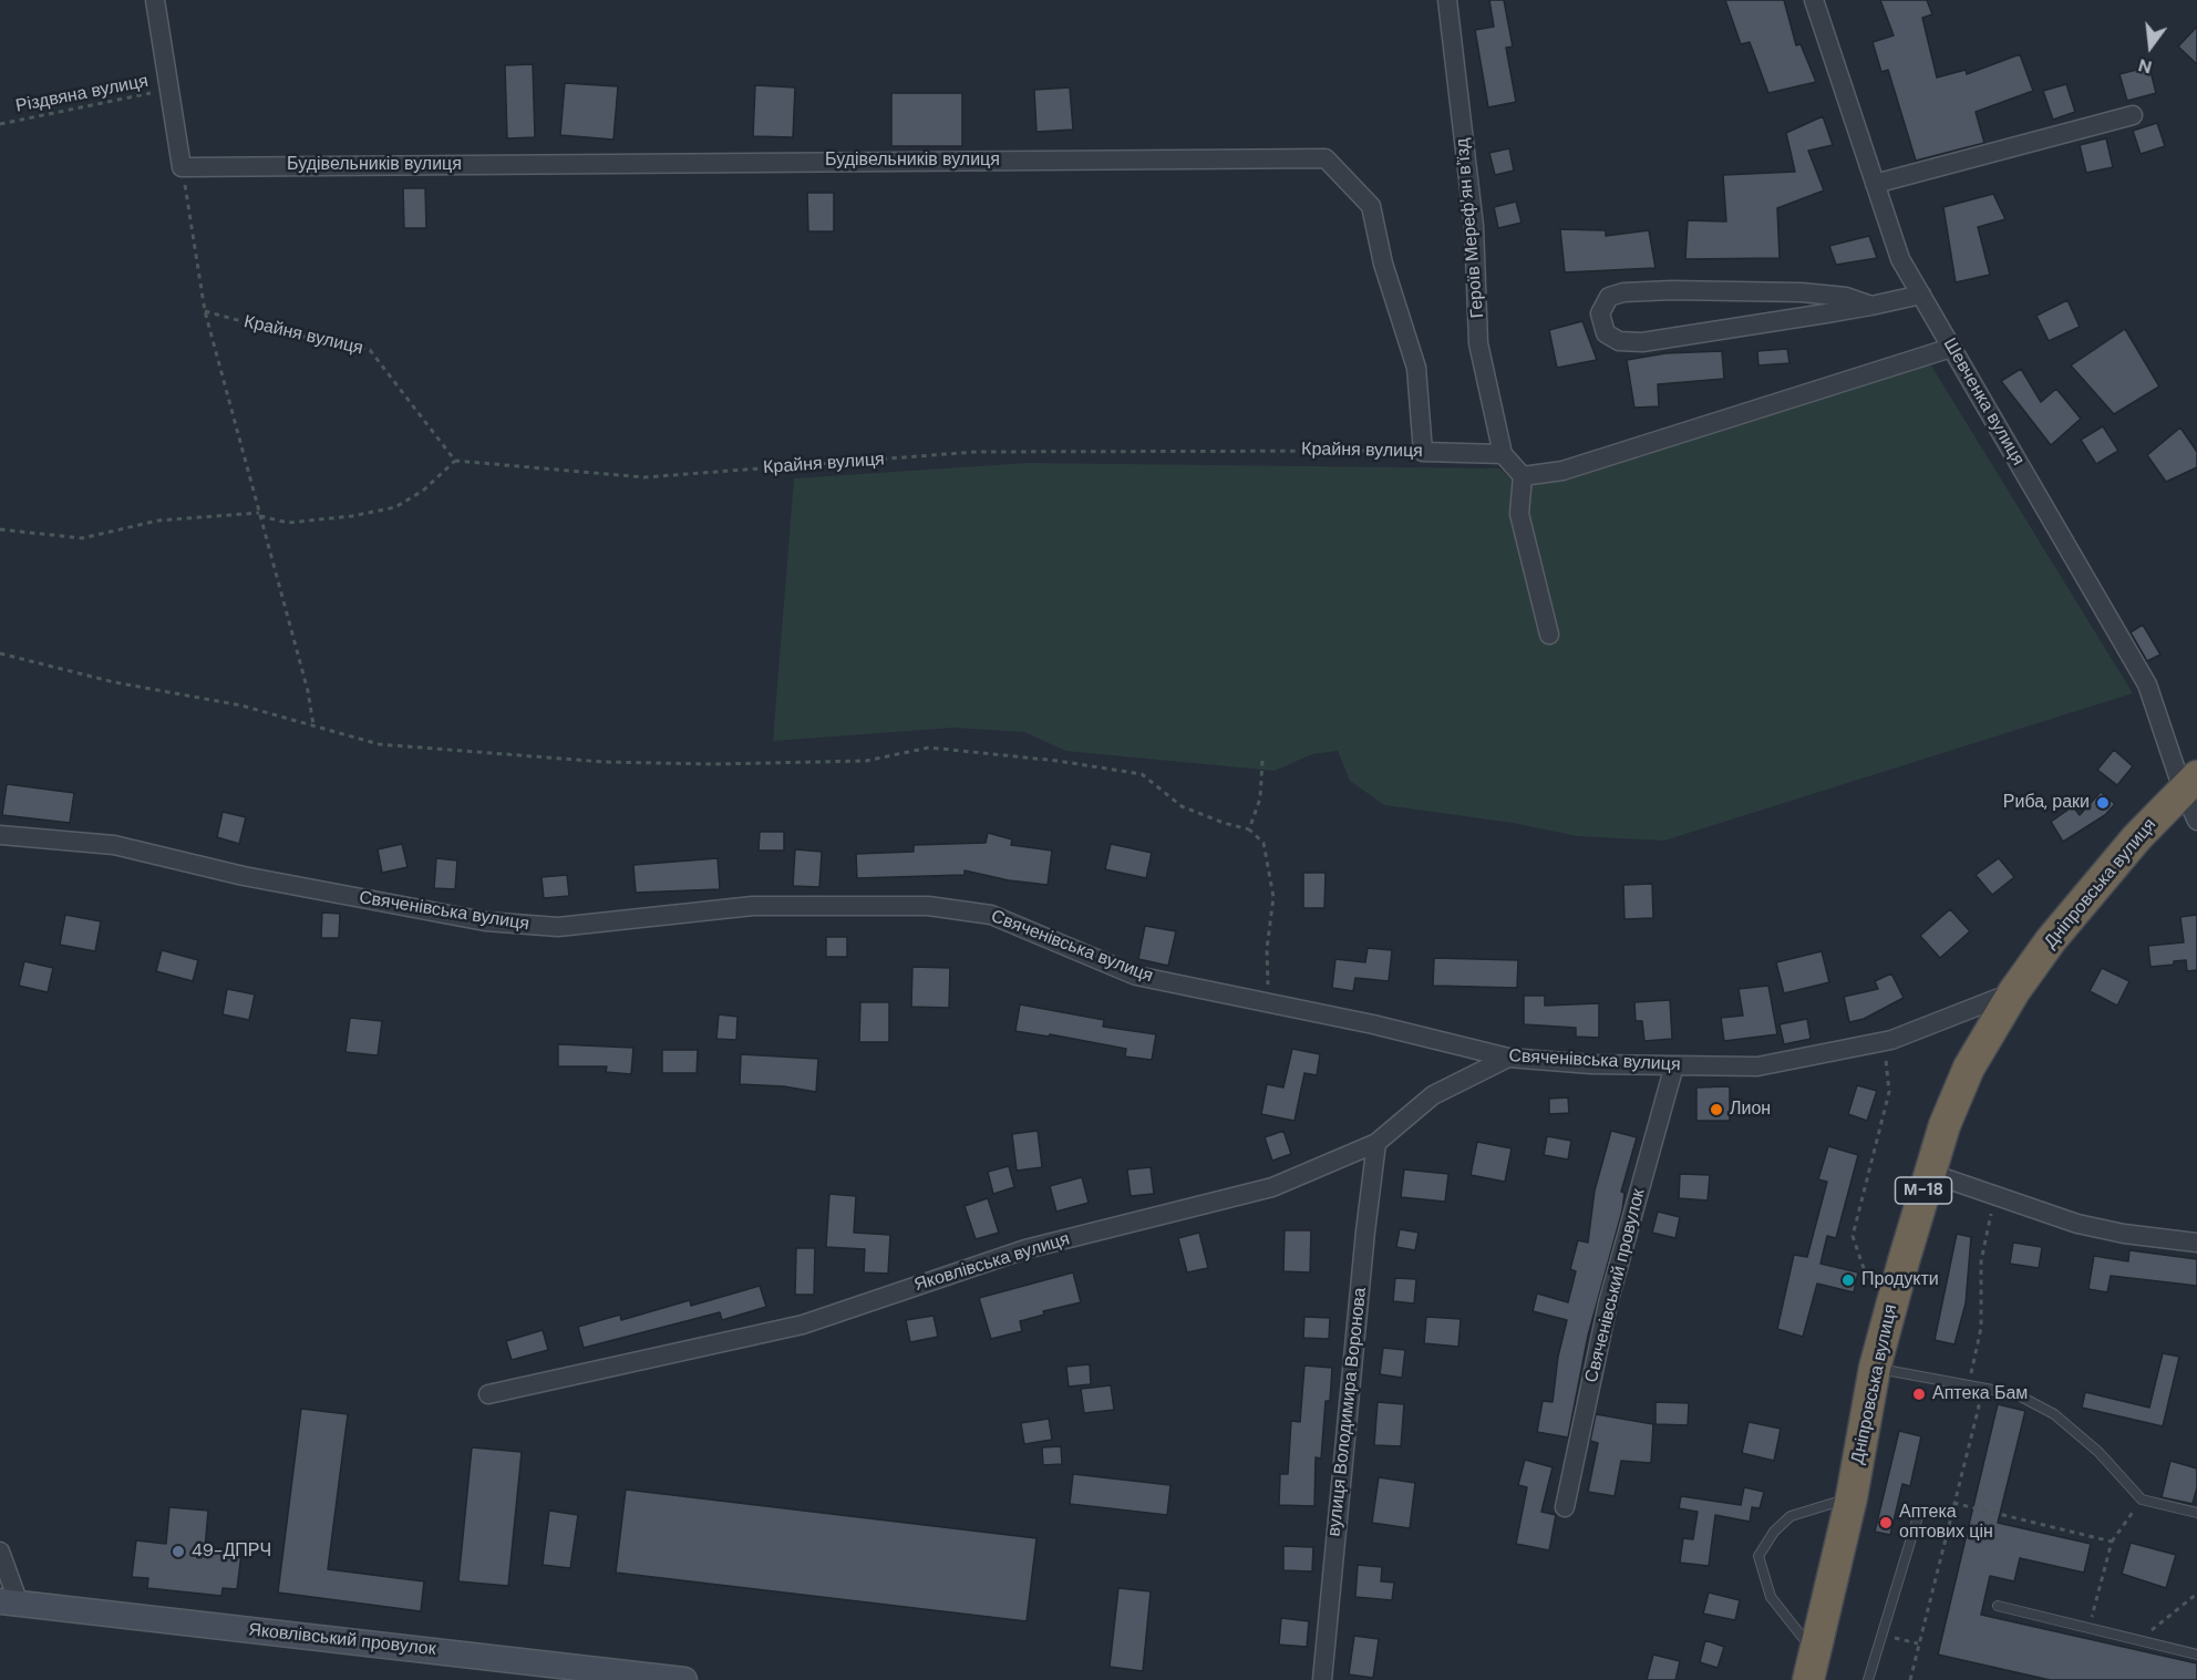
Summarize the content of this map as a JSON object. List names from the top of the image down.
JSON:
{
  "streets": {
    "highway": ["Дніпровська вулиця", "М-18"],
    "street": [
      "Будівельників вулиця",
      "Героїв Мерефʼян вʼїзд",
      "Крайня вулиця",
      "Шевченка вулиця",
      "Свяченівська вулиця",
      "Яковлівська вулиця",
      "Свяченівський провулок",
      "вулиця Володимира Воронова",
      "Яковлівський провулок"
    ],
    "path": ["Різдвяна вулиця"]
  },
  "crossings": [
    ["Будівельників вулиця", "Крайня вулиця"],
    ["Героїв Мерефʼян вʼїзд", "Крайня вулиця"],
    ["Шевченка вулиця", "Дніпровська вулиця"],
    ["Дніпровська вулиця", "Свяченівська вулиця"],
    ["Свяченівська вулиця", "Яковлівська вулиця"],
    ["Свяченівська вулиця", "Свяченівський провулок"],
    ["Яковлівська вулиця", "вулиця Володимира Воронова"]
  ],
  "places": [
    "Риба, раки",
    "Лион",
    "Продукти",
    "Аптека Бам",
    "Аптека оптових цін",
    "49-ДПРЧ"
  ],
  "north": "bottom"
}
